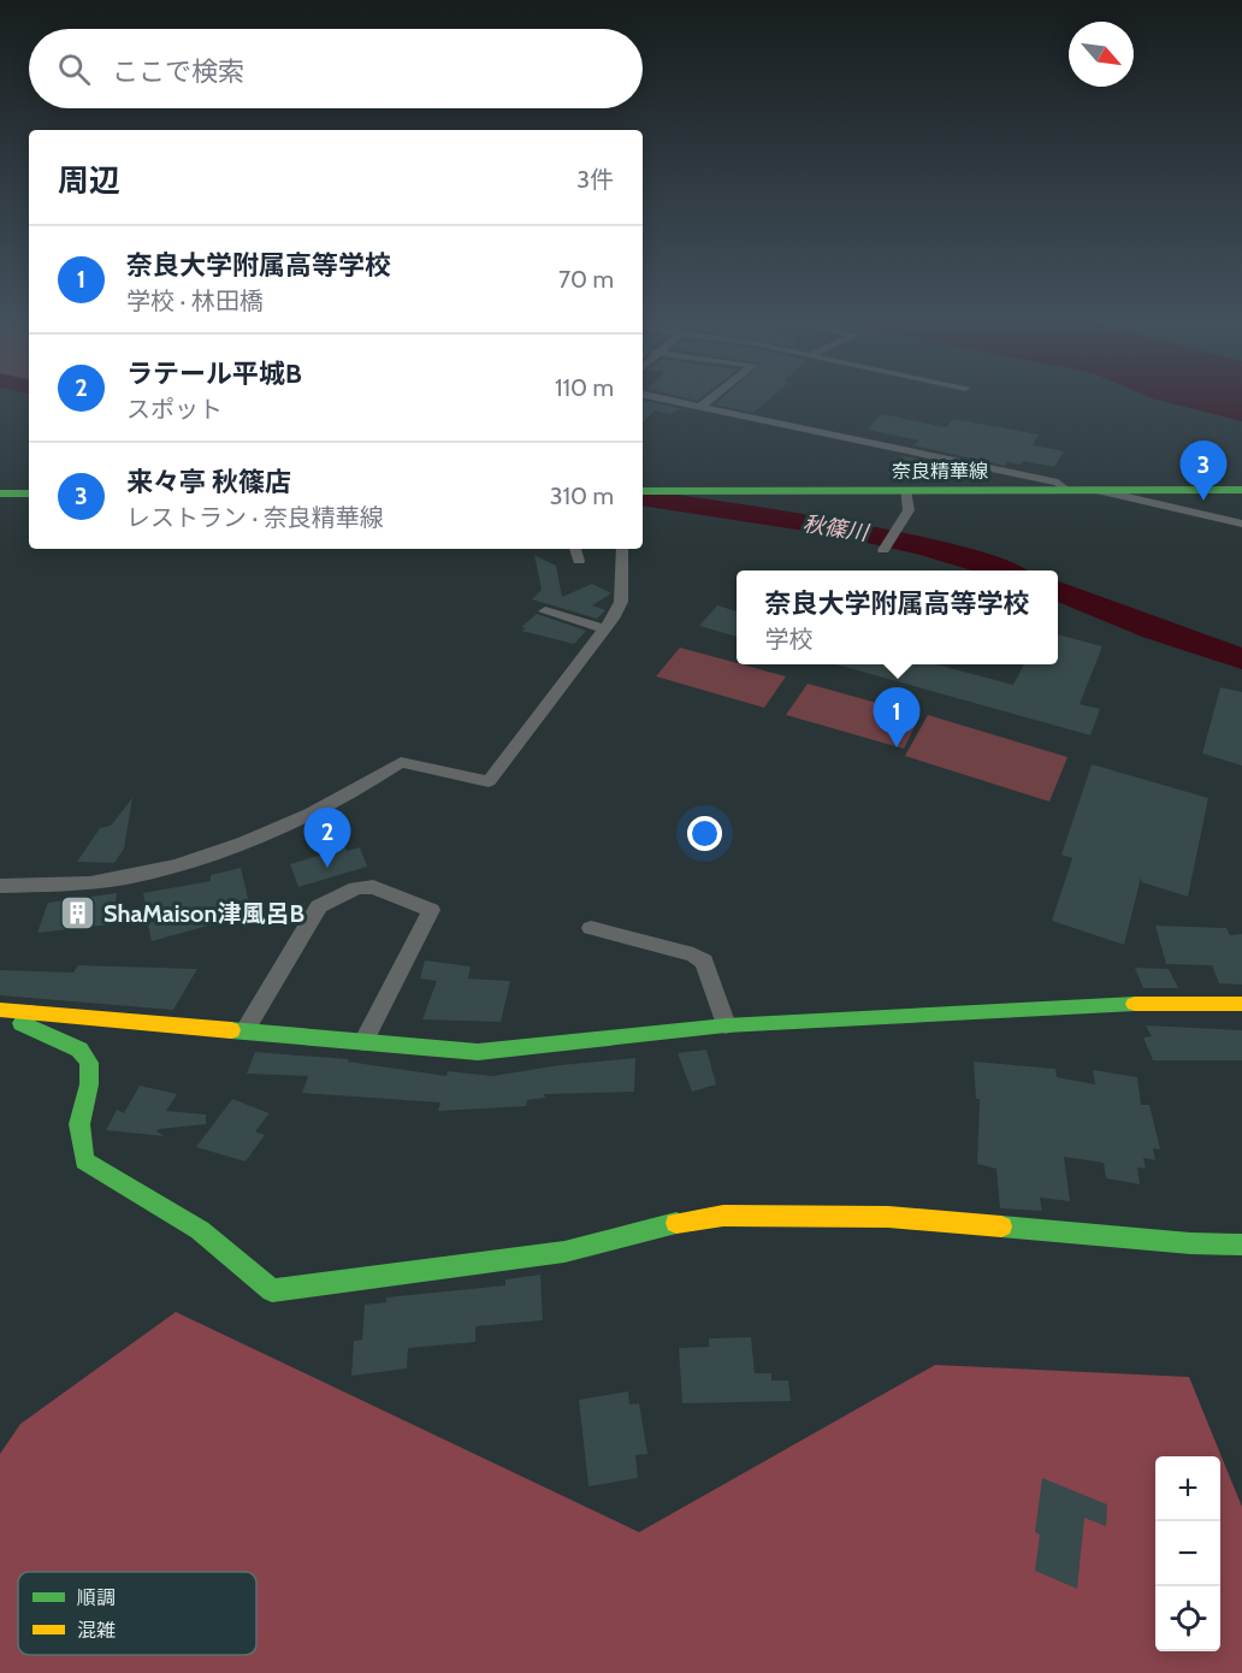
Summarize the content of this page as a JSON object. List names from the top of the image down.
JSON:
{
  "streets": {
    "street": ["奈良精華線"]
  },
  "water": ["秋篠川"],
  "places": {
    "building": ["ShaMaison津風呂B"]
  },
  "legend": ["順調", "混雑"],
  "north": "bottom right",
  "page": {
    "search": "ここで検索",
    "heading": ["周辺", "3件"],
    "list": [
      {
        "mark": "1",
        "name": "奈良大学附属高等学校",
        "note": "学校 · 林田橋",
        "value": "70 m"
      },
      {
        "mark": "2",
        "name": "ラテール平城B",
        "note": "スポット",
        "value": "110 m"
      },
      {
        "mark": "3",
        "name": "来々亭 秋篠店",
        "note": "レストラン · 奈良精華線",
        "value": "310 m"
      }
    ],
    "pins": ["3", "1", "2"],
    "popup": ["奈良大学附属高等学校", "学校"],
    "map_buttons": ["+", "−"]
  }
}
